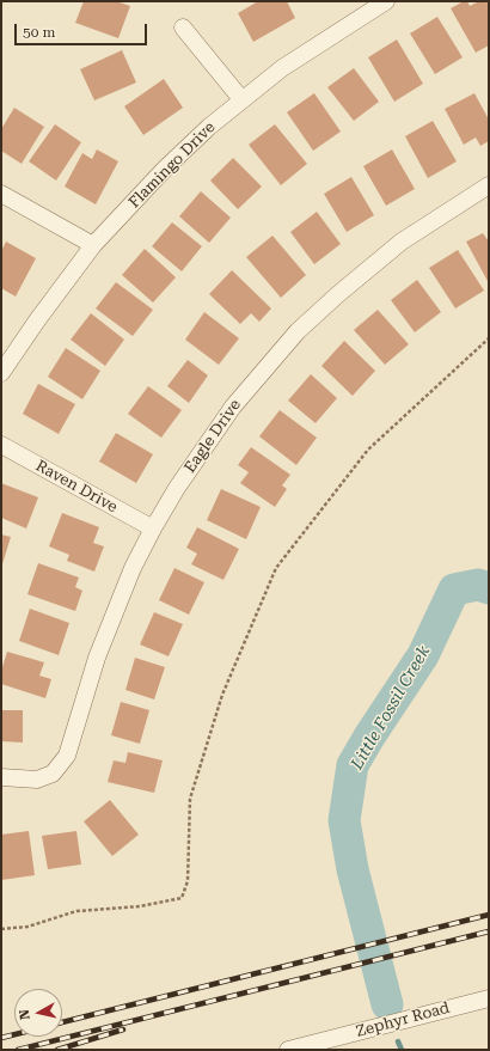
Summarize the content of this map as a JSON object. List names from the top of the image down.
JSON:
{
  "streets": {
    "street": [
      "Flamingo Drive",
      "Eagle Drive",
      "Raven Drive",
      "Zephyr Road"
    ]
  },
  "crossings": [
    ["Eagle Drive", "Raven Drive"]
  ],
  "water": ["Little Fossil Creek"],
  "scale_bar": "50 m",
  "north": "left"
}
